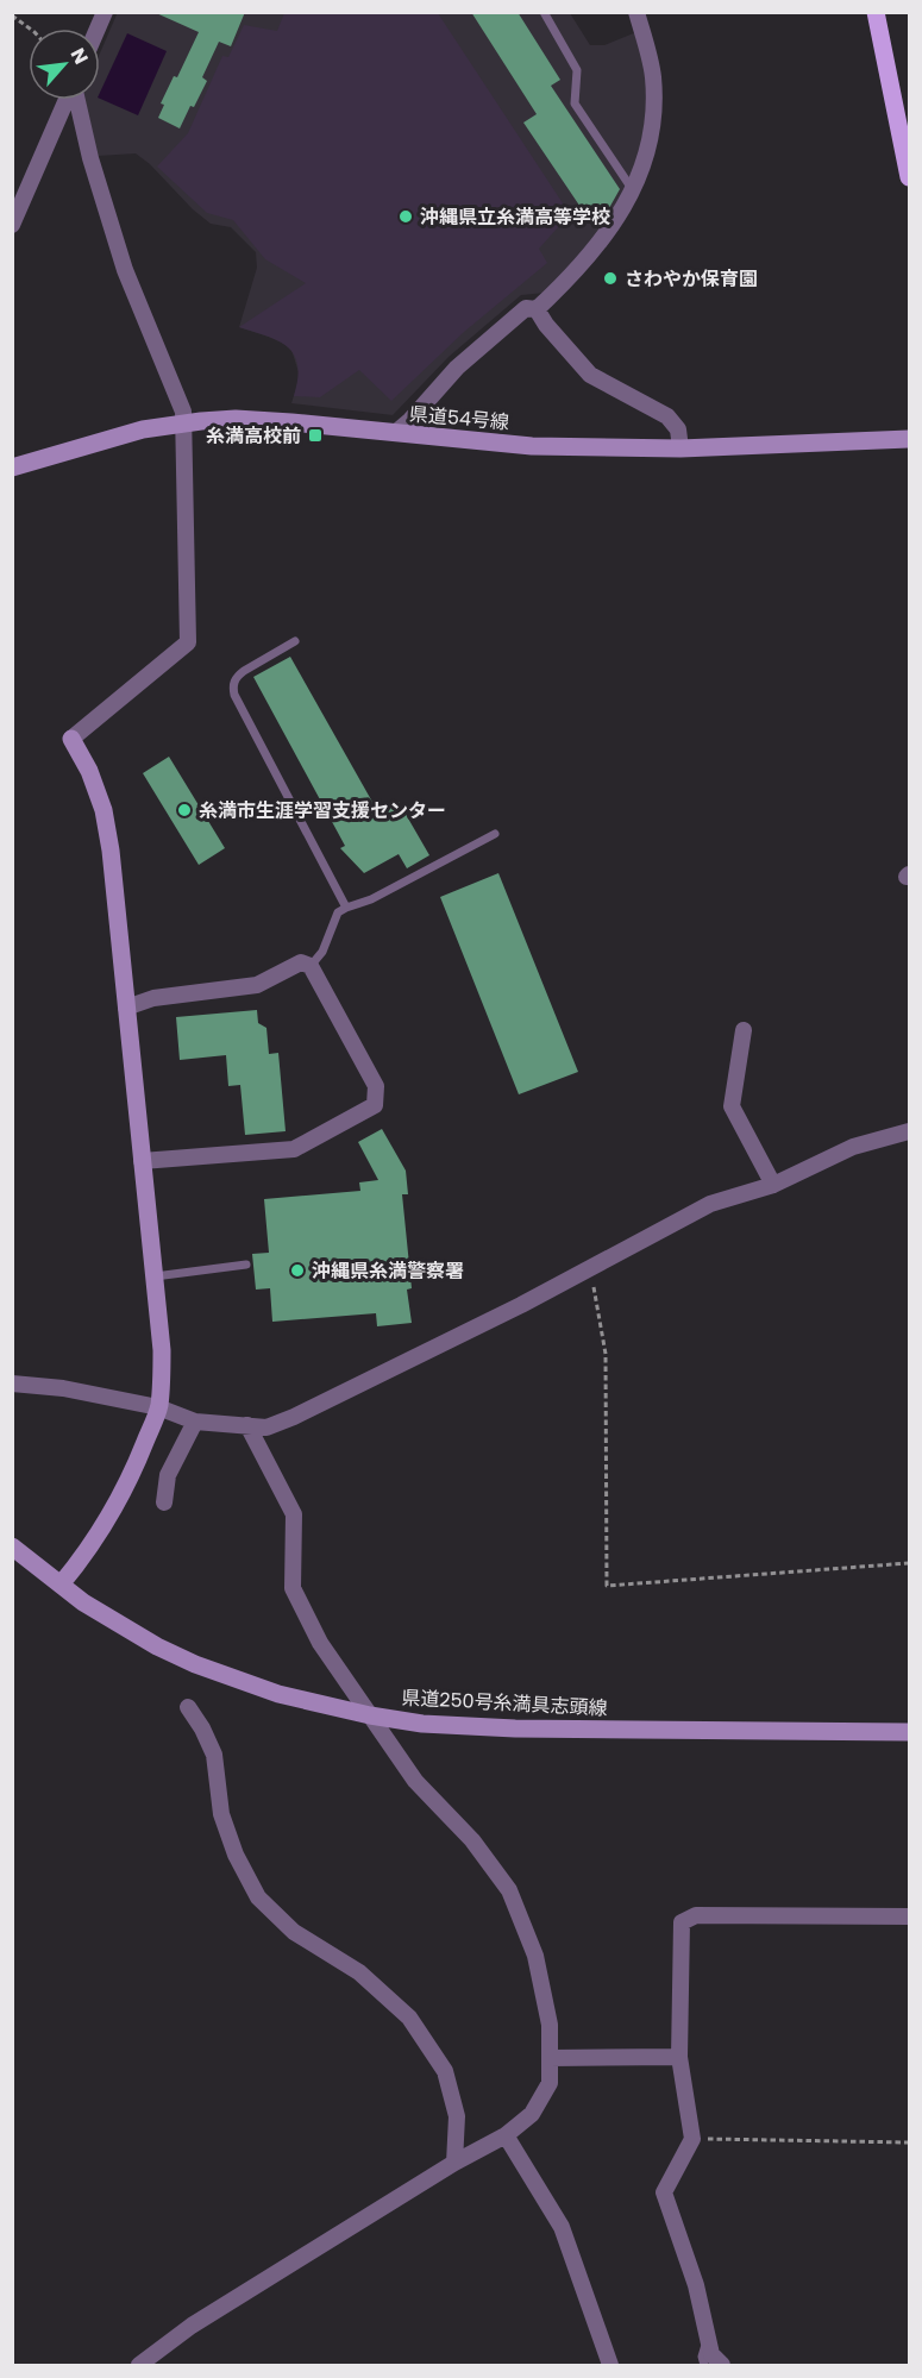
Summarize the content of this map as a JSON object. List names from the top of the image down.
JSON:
{
  "streets": {
    "main road": ["県道54号線", "県道250号糸満具志頭線"]
  },
  "places": {
    "other": [
      "沖縄県立糸満高等学校",
      "さわやか保育園",
      "糸満市生涯学習支援センター",
      "沖縄県糸満警察署"
    ],
    "transit": ["糸満高校前"]
  },
  "north": "top right"
}
